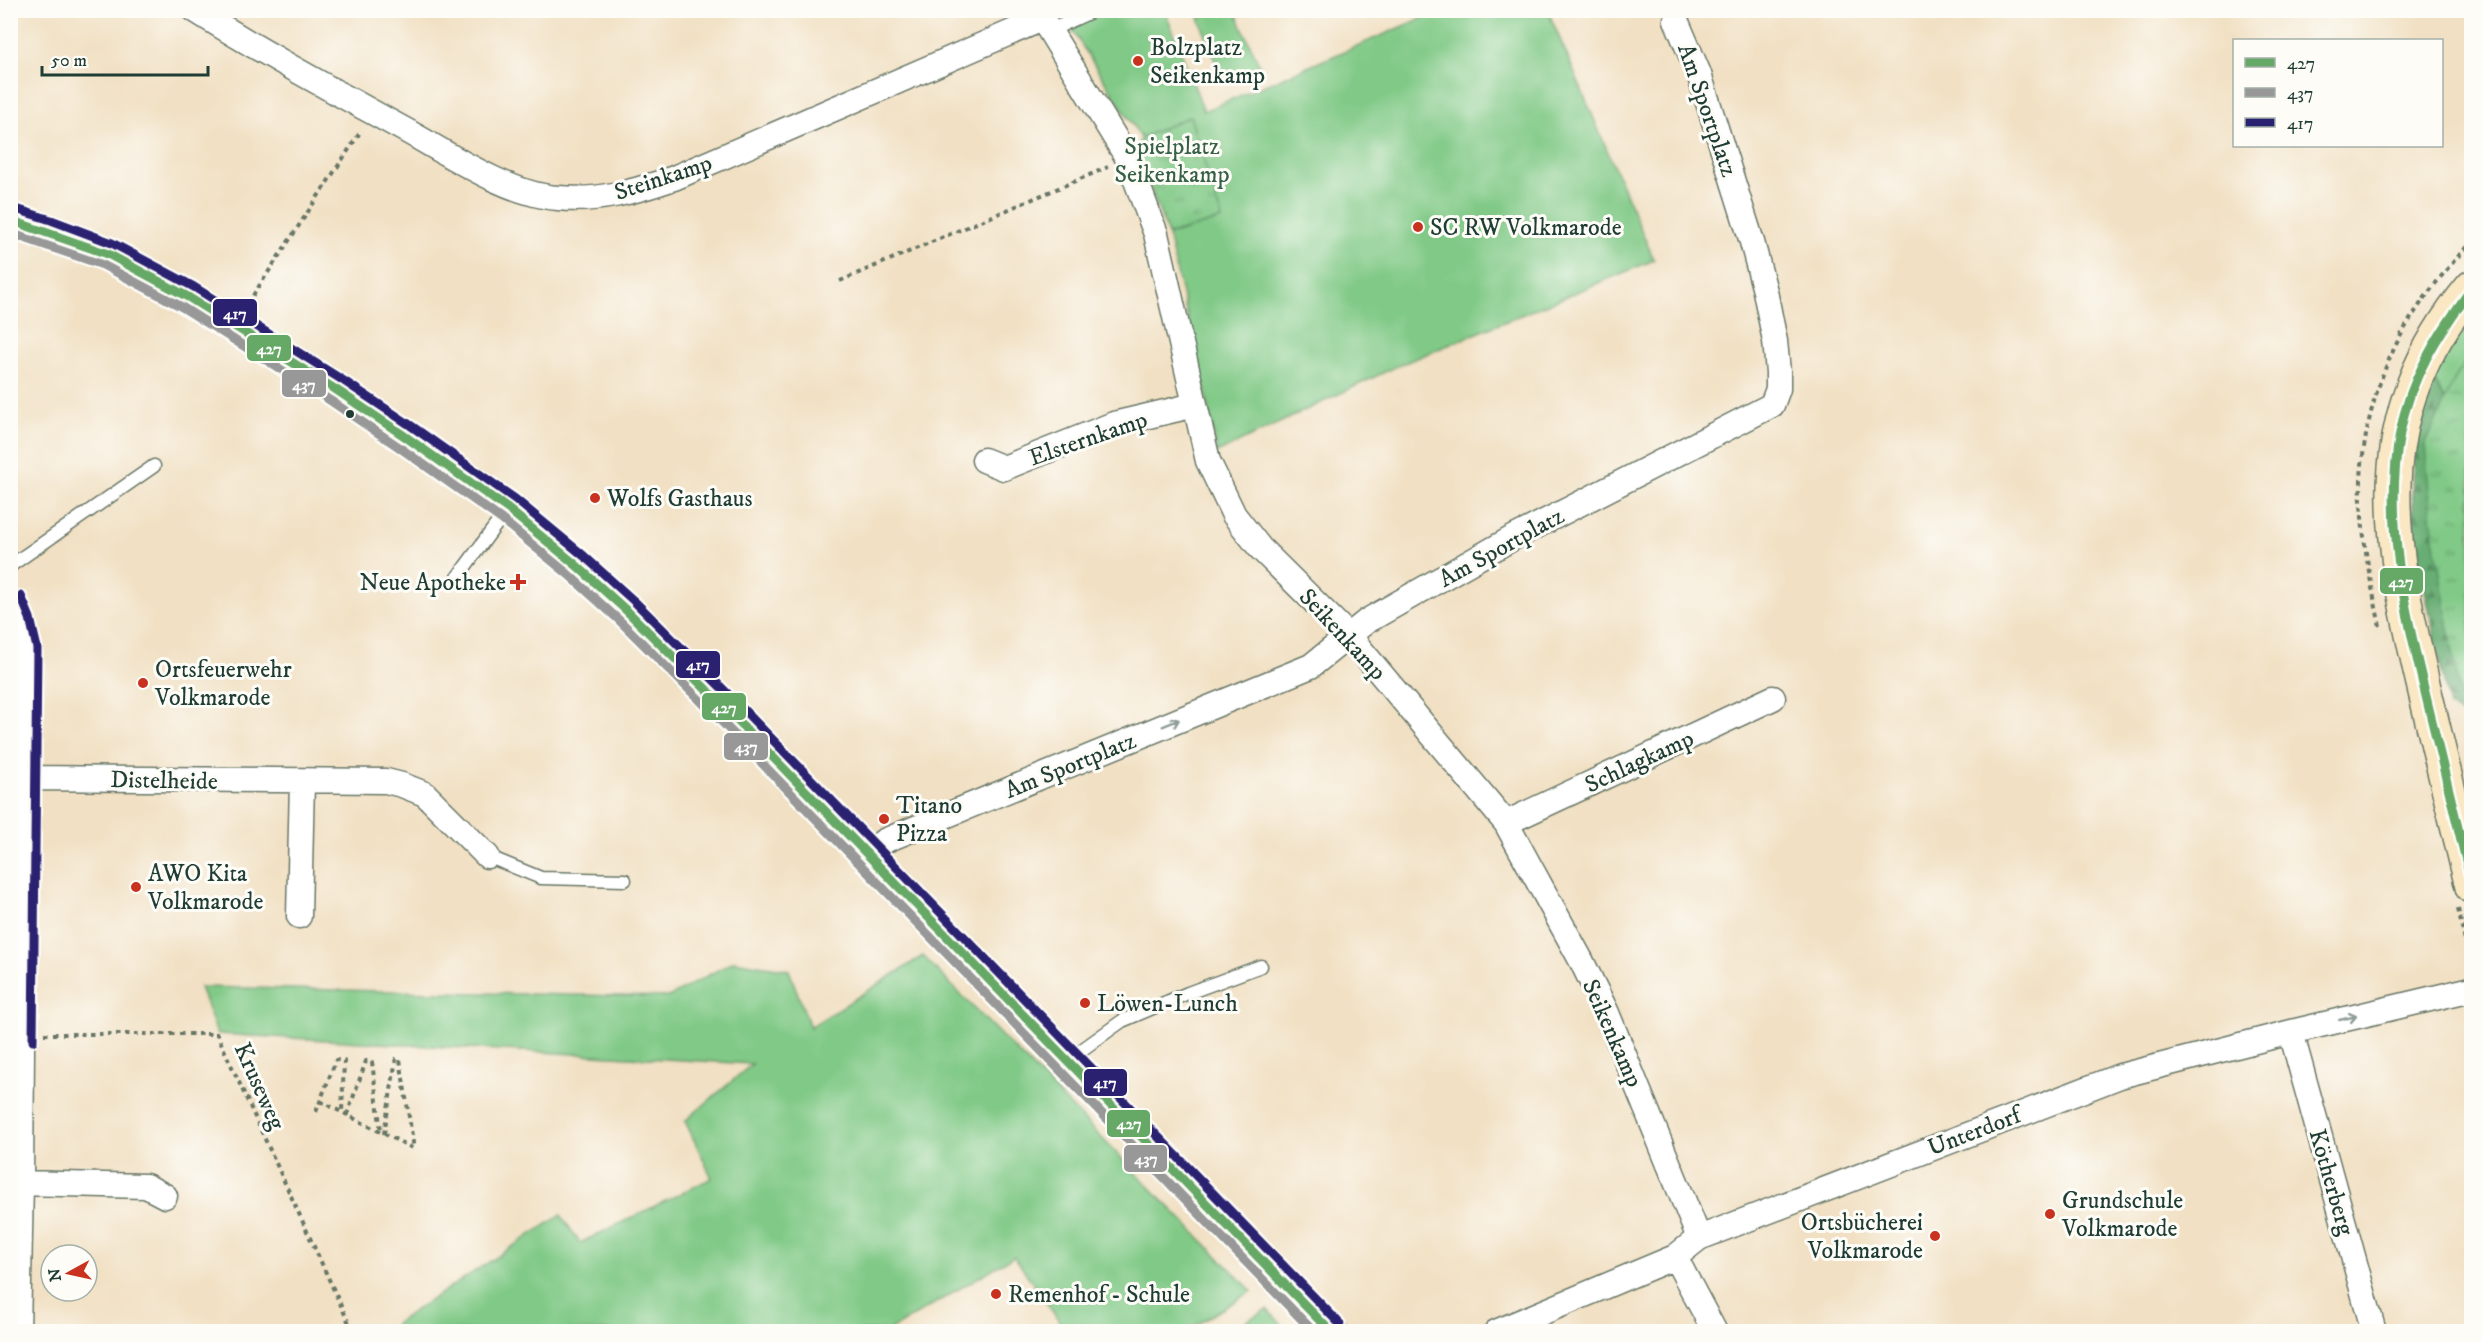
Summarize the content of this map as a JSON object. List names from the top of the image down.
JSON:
{
  "streets": {
    "street": [
      "Am Sportplatz",
      "Steinkamp",
      "Elsternkamp",
      "Seikenkamp",
      "Schlagkamp",
      "Distelheide",
      "Unterdorf",
      "Kötherberg"
    ],
    "path": ["Kruseweg"]
  },
  "crossings": [
    ["Am Sportplatz", "Seikenkamp"],
    ["Steinkamp", "Seikenkamp"],
    ["Elsternkamp", "Seikenkamp"],
    ["Seikenkamp", "Schlagkamp"],
    ["Seikenkamp", "Unterdorf"],
    ["Unterdorf", "Kötherberg"]
  ],
  "one_way": ["Am Sportplatz"],
  "parks": ["Spielplatz Seikenkamp"],
  "places": {
    "other": [
      "Bolzplatz Seikenkamp",
      "SC RW Volkmarode",
      "Wolfs Gasthaus",
      "Ortsfeuerwehr Volkmarode",
      "Titano Pizza",
      "AWO Kita Volkmarode",
      "Löwen-Lunch",
      "Grundschule Volkmarode",
      "Ortsbücherei Volkmarode",
      "Remenhof - Schule"
    ],
    "health": ["Neue Apotheke"]
  },
  "lines": ["transit line 417", "transit line 427", "transit line 437"],
  "legend": ["427", "437", "417"],
  "scale_bar": "50 m",
  "north": "left"
}
